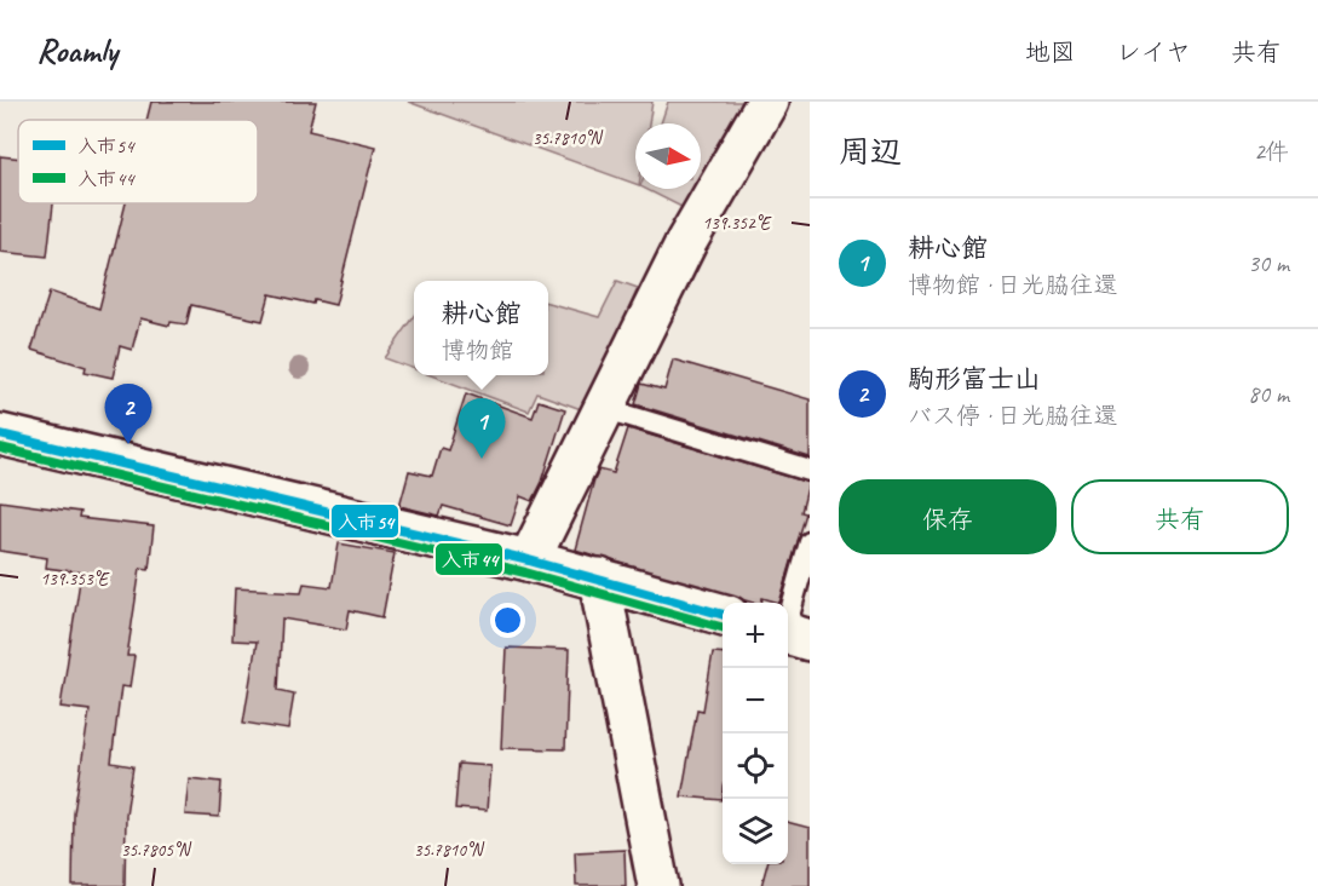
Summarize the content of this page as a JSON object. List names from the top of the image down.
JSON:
{
  "lines": ["transit line 入市54", "transit line 入市44"],
  "legend": ["入市54", "入市44"],
  "north": "right",
  "page": {
    "header": "Roamly",
    "nav": ["地図", "レイヤ", "共有"],
    "heading": ["周辺", "2件"],
    "list": [
      {
        "mark": "1",
        "name": "耕心館",
        "note": "博物館 · 日光脇往還",
        "value": "30 m"
      },
      {
        "mark": "2",
        "name": "駒形富士山",
        "note": "バス停 · 日光脇往還",
        "value": "80 m"
      }
    ],
    "popup": ["耕心館", "博物館"],
    "pins": ["2", "1"],
    "buttons": ["保存", "共有"],
    "map_buttons": ["+", "−"]
  },
  "coordinates": [
    "35.7810°N",
    "139.352°E",
    "139.353°E",
    "35.7805°N"
  ]
}
